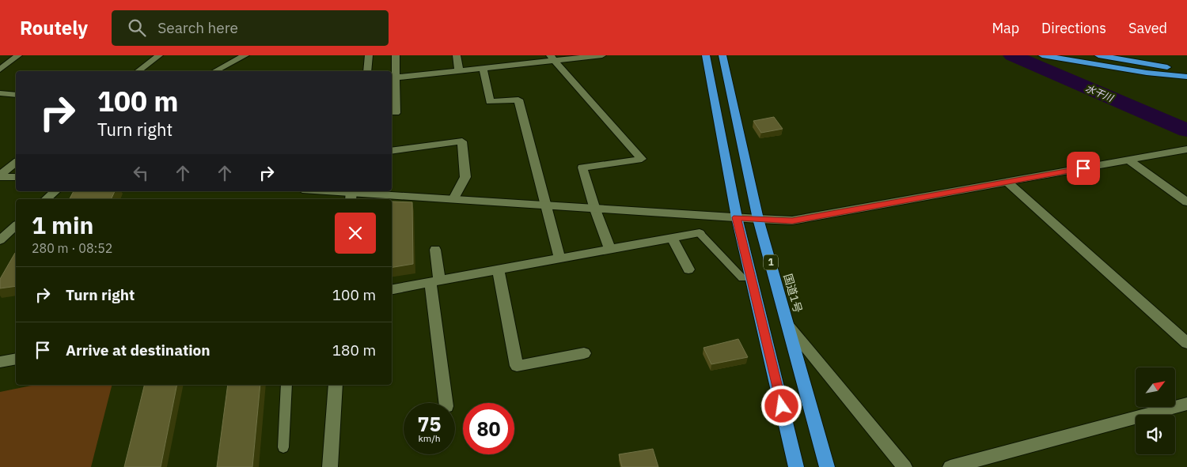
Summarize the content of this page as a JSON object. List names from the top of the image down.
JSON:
{
  "streets": {
    "highway": ["1", "国道1号"]
  },
  "water": ["水干川"],
  "north": "top right",
  "page": {
    "header": "Routely",
    "search": "Search here",
    "nav": ["Map", "Directions", "Saved"],
    "turn": ["100 m", "Turn right"],
    "heading": ["1 min", "280 m · 08:52"],
    "list": [
      {
        "name": "Turn right",
        "value": "100 m"
      },
      {
        "name": "Arrive at destination",
        "value": "180 m"
      }
    ],
    "speed": "75 km/h",
    "limit": "80"
  }
}
